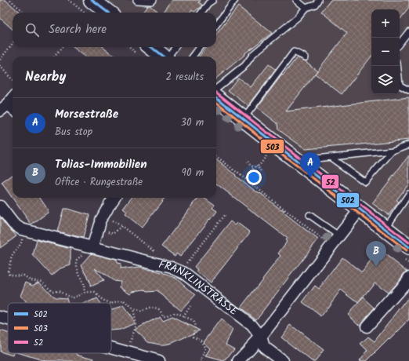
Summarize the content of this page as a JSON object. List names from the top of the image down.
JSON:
{
  "streets": {
    "street": ["FRANKLINSTRASSE"]
  },
  "lines": ["transit line 502", "transit line 52", "transit line 503"],
  "legend": ["502", "503", "52"],
  "page": {
    "map_buttons": ["+", "−"],
    "search": "Search here",
    "heading": ["Nearby", "2 results"],
    "list": [
      {
        "mark": "A",
        "name": "Morsestraße",
        "note": "Bus stop",
        "value": "30 m"
      },
      {
        "mark": "B",
        "name": "Tolias-Immobilien",
        "note": "Office · Rungestraße",
        "value": "90 m"
      }
    ],
    "pins": ["A", "B"]
  }
}
